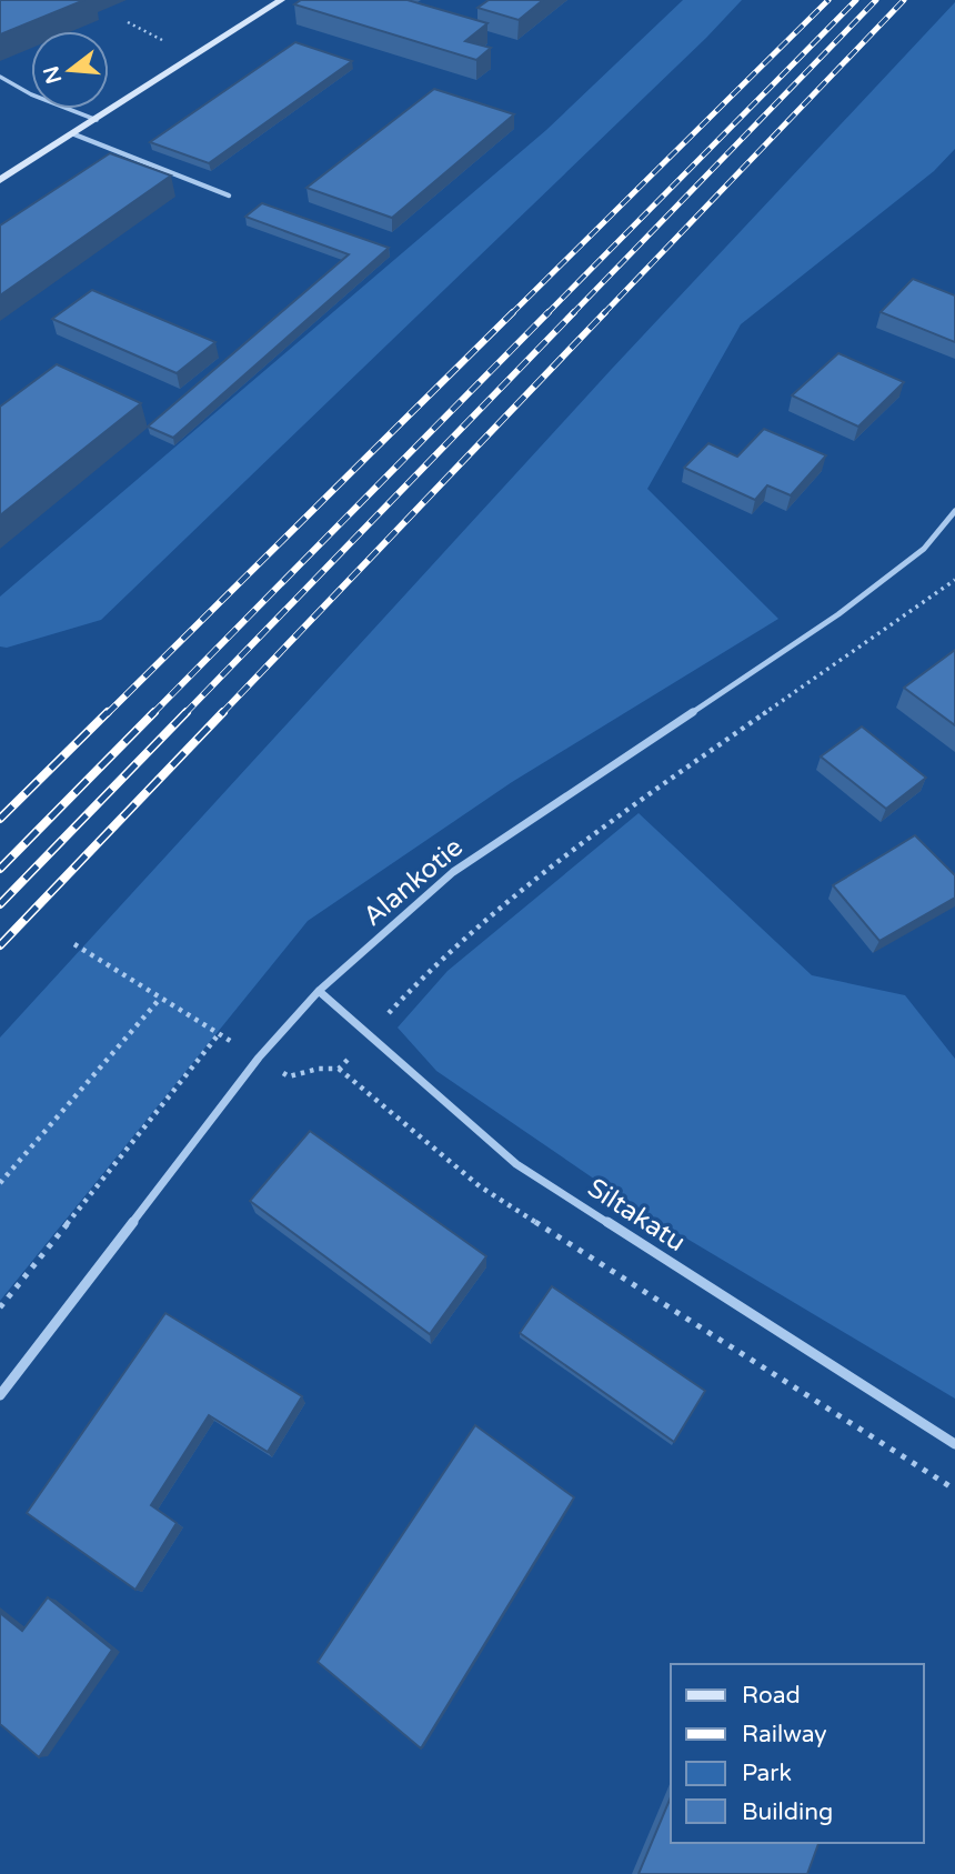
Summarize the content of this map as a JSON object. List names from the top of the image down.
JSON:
{
  "streets": {
    "street": ["Alankotie", "Siltakatu"]
  },
  "crossings": [
    ["Alankotie", "Siltakatu"]
  ],
  "legend": [
    "Road",
    "Railway",
    "Park",
    "Building"
  ],
  "north": "left"
}
